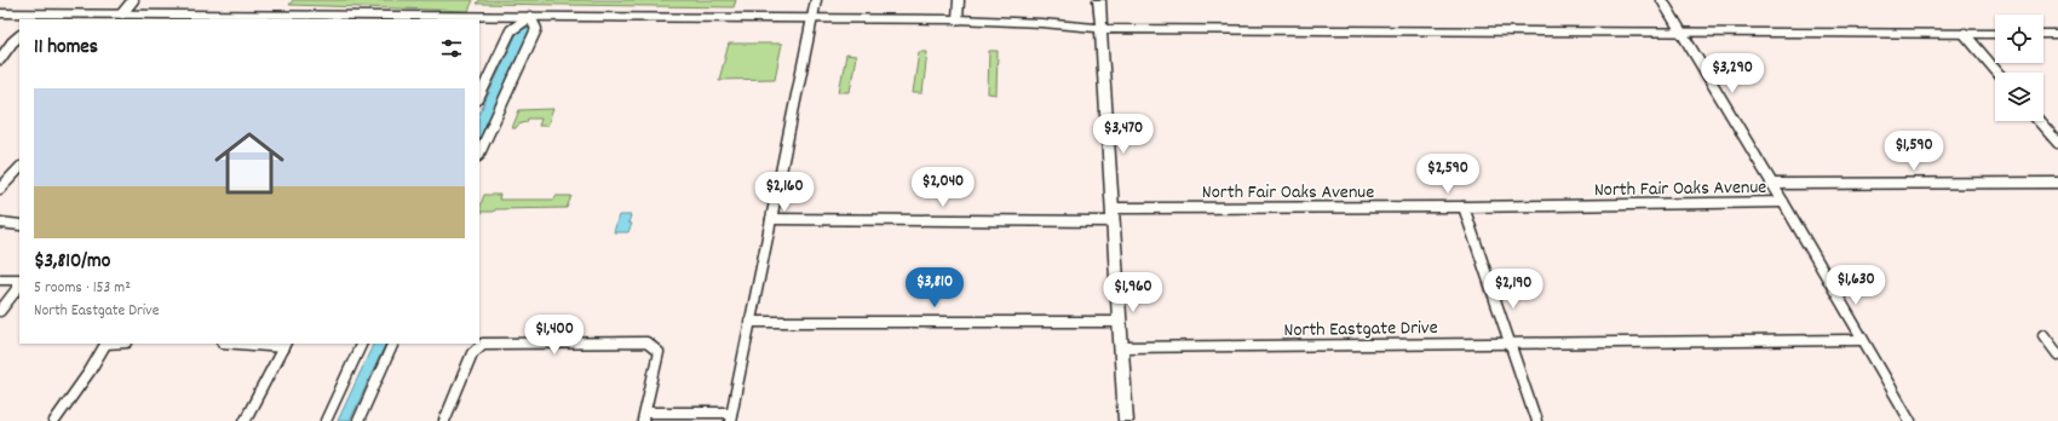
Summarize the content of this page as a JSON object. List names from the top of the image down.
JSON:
{
  "streets": {
    "street": ["North Fair Oaks Avenue", "North Eastgate Drive"]
  },
  "page": {
    "heading": "11 homes",
    "price": [
      "$3,290",
      "$3,470",
      "$1,590",
      "$2,590",
      "$2,040",
      "$2,160",
      "$1,630",
      "$3,810",
      "$2,190",
      "$1,960",
      "$1,400"
    ],
    "list": [
      {
        "name": "$3,810/mo",
        "note": "5 rooms · 153 m² · North Eastgate Drive"
      }
    ]
  }
}
